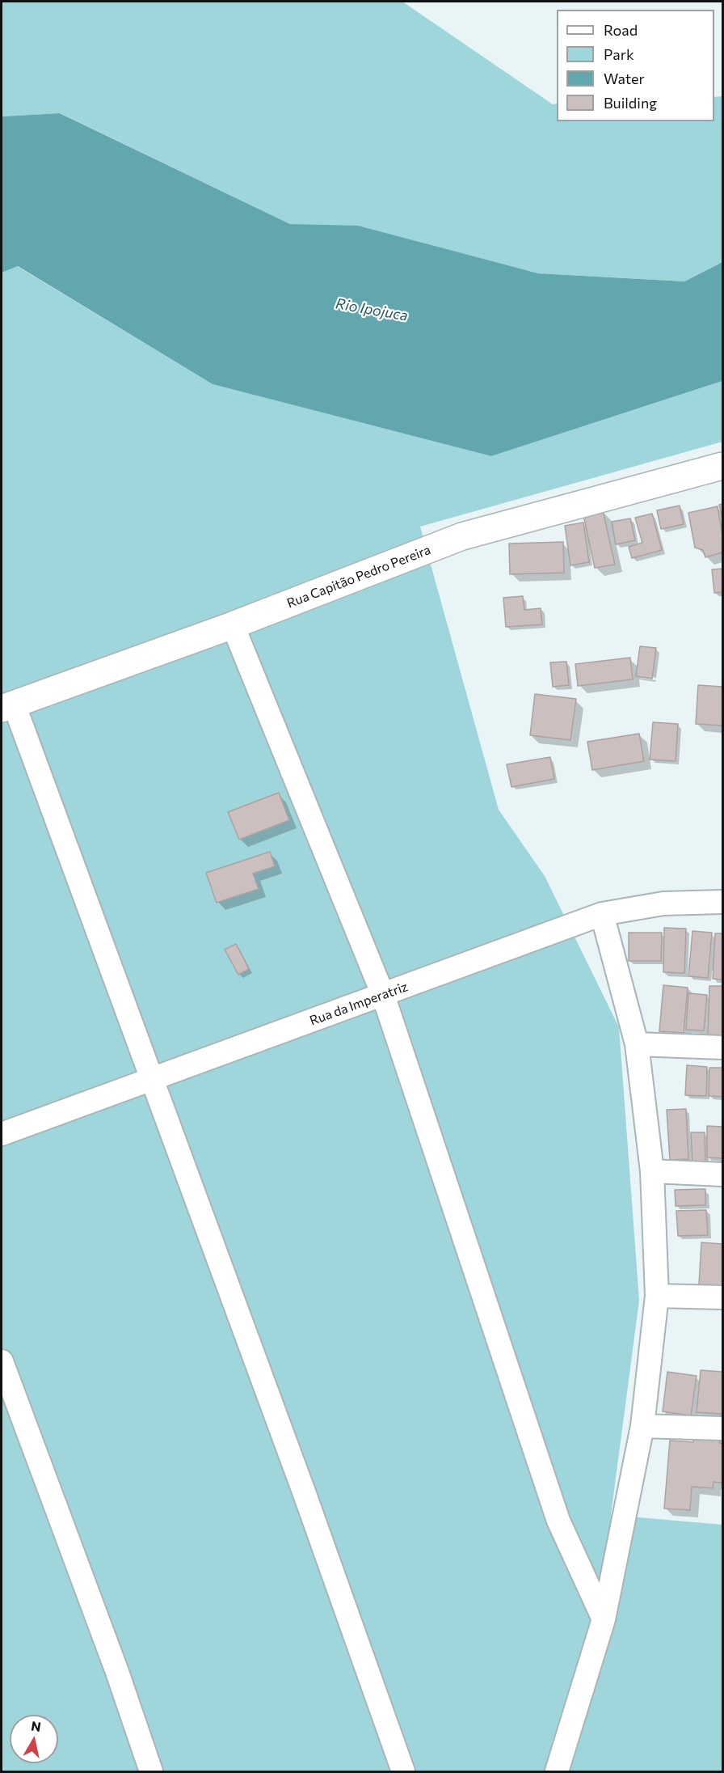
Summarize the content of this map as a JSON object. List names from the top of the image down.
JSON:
{
  "streets": {
    "street": ["Rua Capitão Pedro Pereira", "Rua da Imperatriz"]
  },
  "water": ["Rio Ipojuca"],
  "legend": [
    "Road",
    "Park",
    "Water",
    "Building"
  ],
  "north": "top"
}
